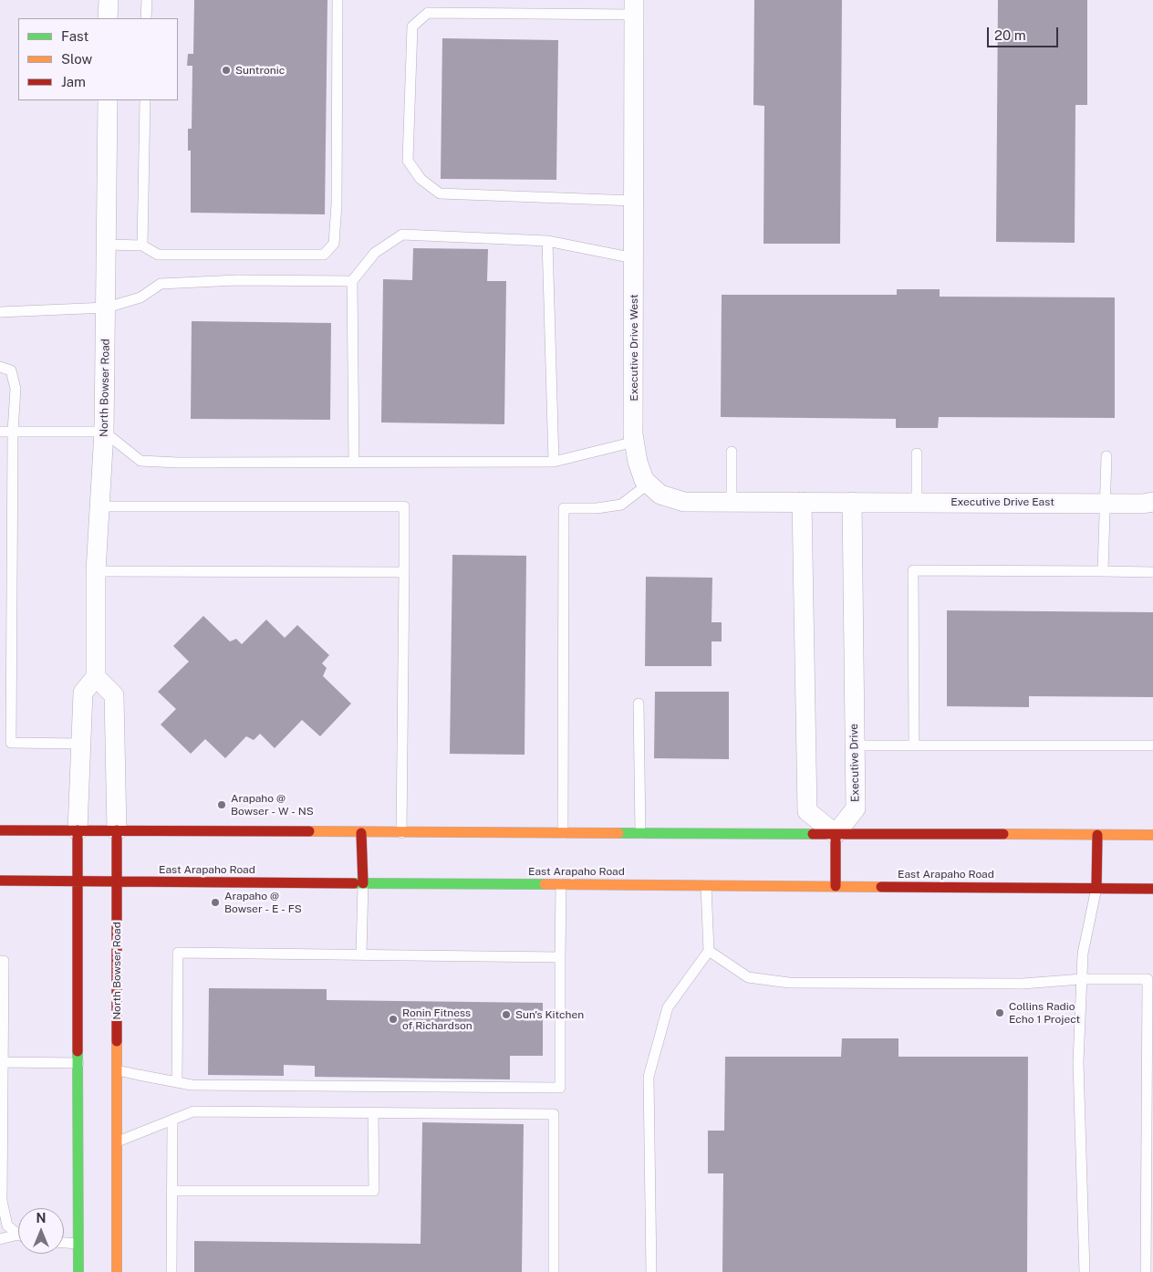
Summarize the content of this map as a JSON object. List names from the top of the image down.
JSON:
{
  "streets": {
    "main road": ["North Bowser Road", "East Arapaho Road"],
    "street": ["Executive Drive West", "Executive Drive East", "Executive Drive"]
  },
  "crossings": [
    ["Executive Drive West", "Executive Drive East"],
    ["Executive Drive West", "Executive Drive"],
    ["North Bowser Road", "East Arapaho Road"],
    ["Executive Drive East", "Executive Drive"]
  ],
  "places": [
    "Suntronic",
    "Arapaho @ Bowser - W - NS",
    "Arapaho @ Bowser - E - FS",
    "Collins Radio Echo 1 Project",
    "Sun's Kitchen",
    "Ronin Fitness of Richardson"
  ],
  "legend": ["Fast", "Slow", "Jam"],
  "scale_bar": "20 m",
  "north": "top"
}
